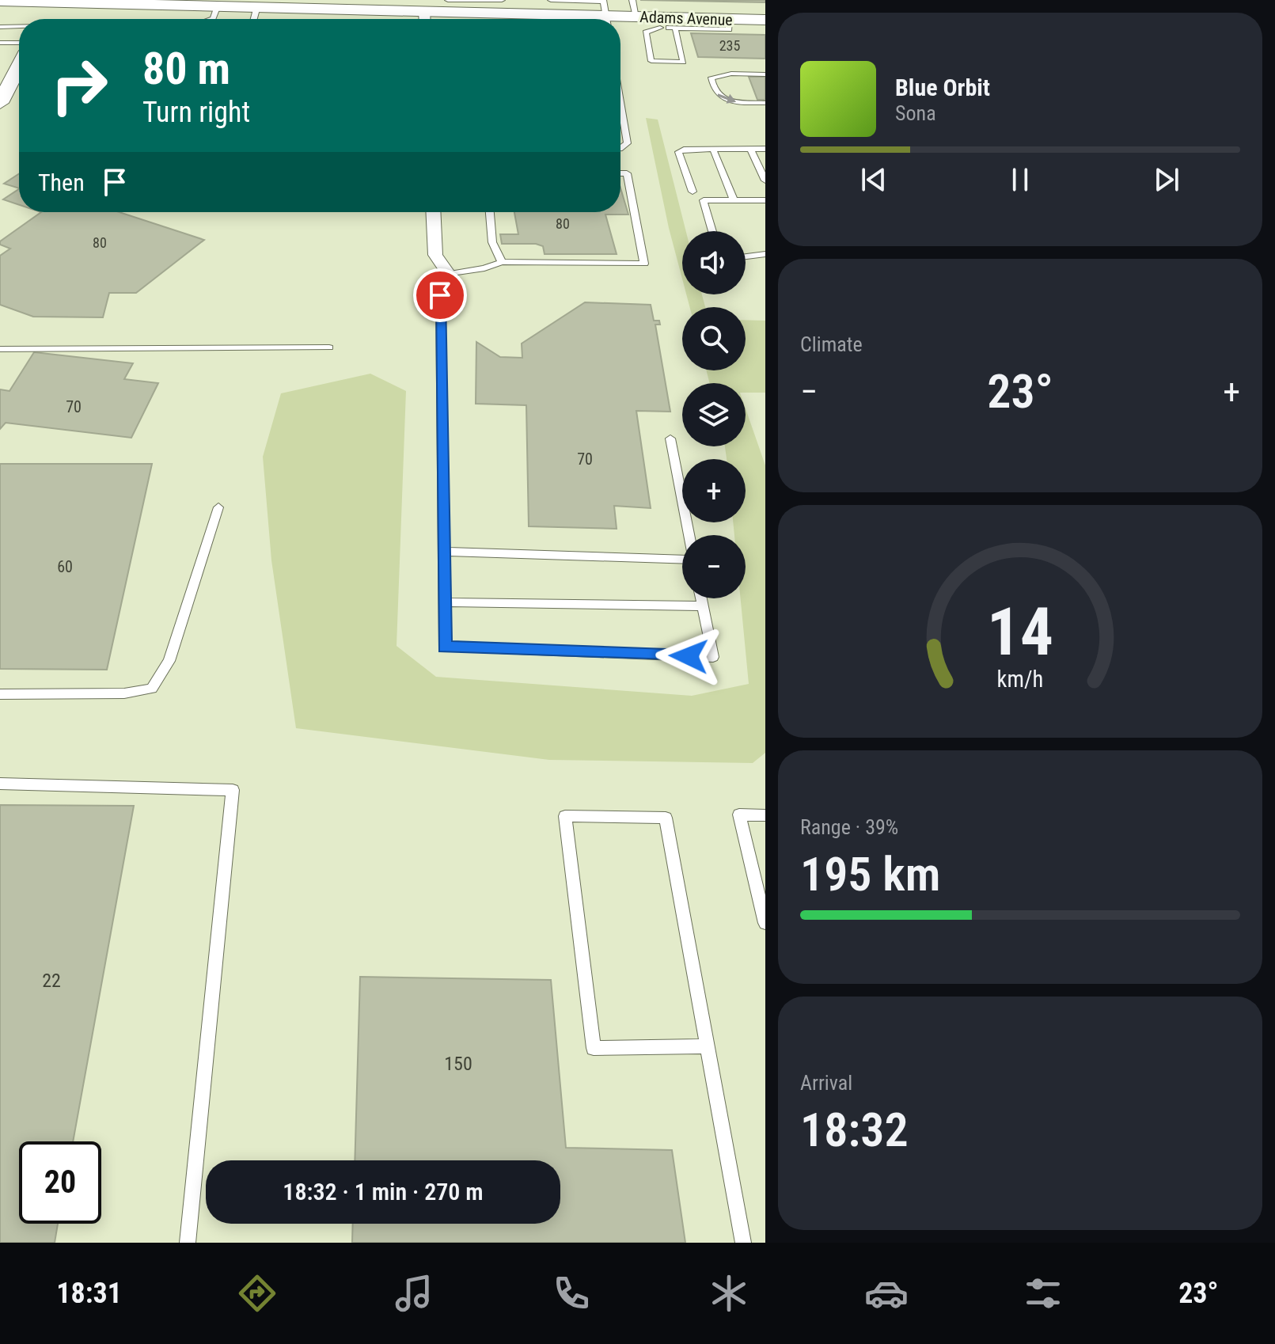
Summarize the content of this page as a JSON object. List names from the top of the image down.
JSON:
{
  "streets": {
    "street": ["Adams Avenue"]
  },
  "house_numbers": [
    "235",
    "80",
    "80",
    "70",
    "70",
    "60",
    "22",
    "150"
  ],
  "page": {
    "turn": ["80 m", "Turn right"],
    "song": ["Blue Orbit", "Sona"],
    "then": "Then",
    "map_buttons": ["+", "−"],
    "tile": [
      "Climate",
      ["Range · 39%", "195 km"],
      ["Arrival", "18:32"]
    ],
    "heat": ["−", "23°", "+"],
    "limit": "20",
    "trip": "18:32 · 1 min · 270 m",
    "tabs": ["18:31", "23°"],
    "gauge": ["14", "km/h"]
  }
}
